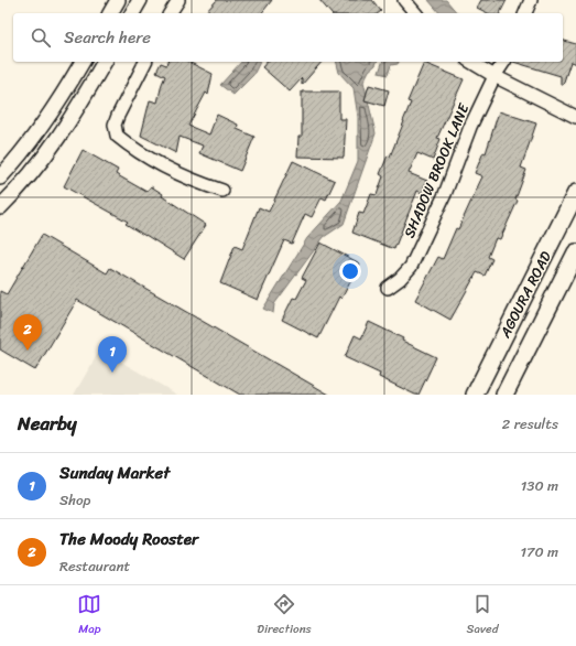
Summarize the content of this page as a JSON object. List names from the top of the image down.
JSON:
{
  "streets": {
    "main road": ["AGOURA ROAD"],
    "street": ["SHADOW BROOK LANE"]
  },
  "page": {
    "search": "Search here",
    "pins": ["2", "1"],
    "heading": ["Nearby", "2 results"],
    "list": [
      {
        "mark": "1",
        "name": "Sunday Market",
        "note": "Shop",
        "value": "130 m"
      },
      {
        "mark": "2",
        "name": "The Moody Rooster",
        "note": "Restaurant",
        "value": "170 m"
      }
    ],
    "nav": ["Map", "Directions", "Saved"]
  }
}
